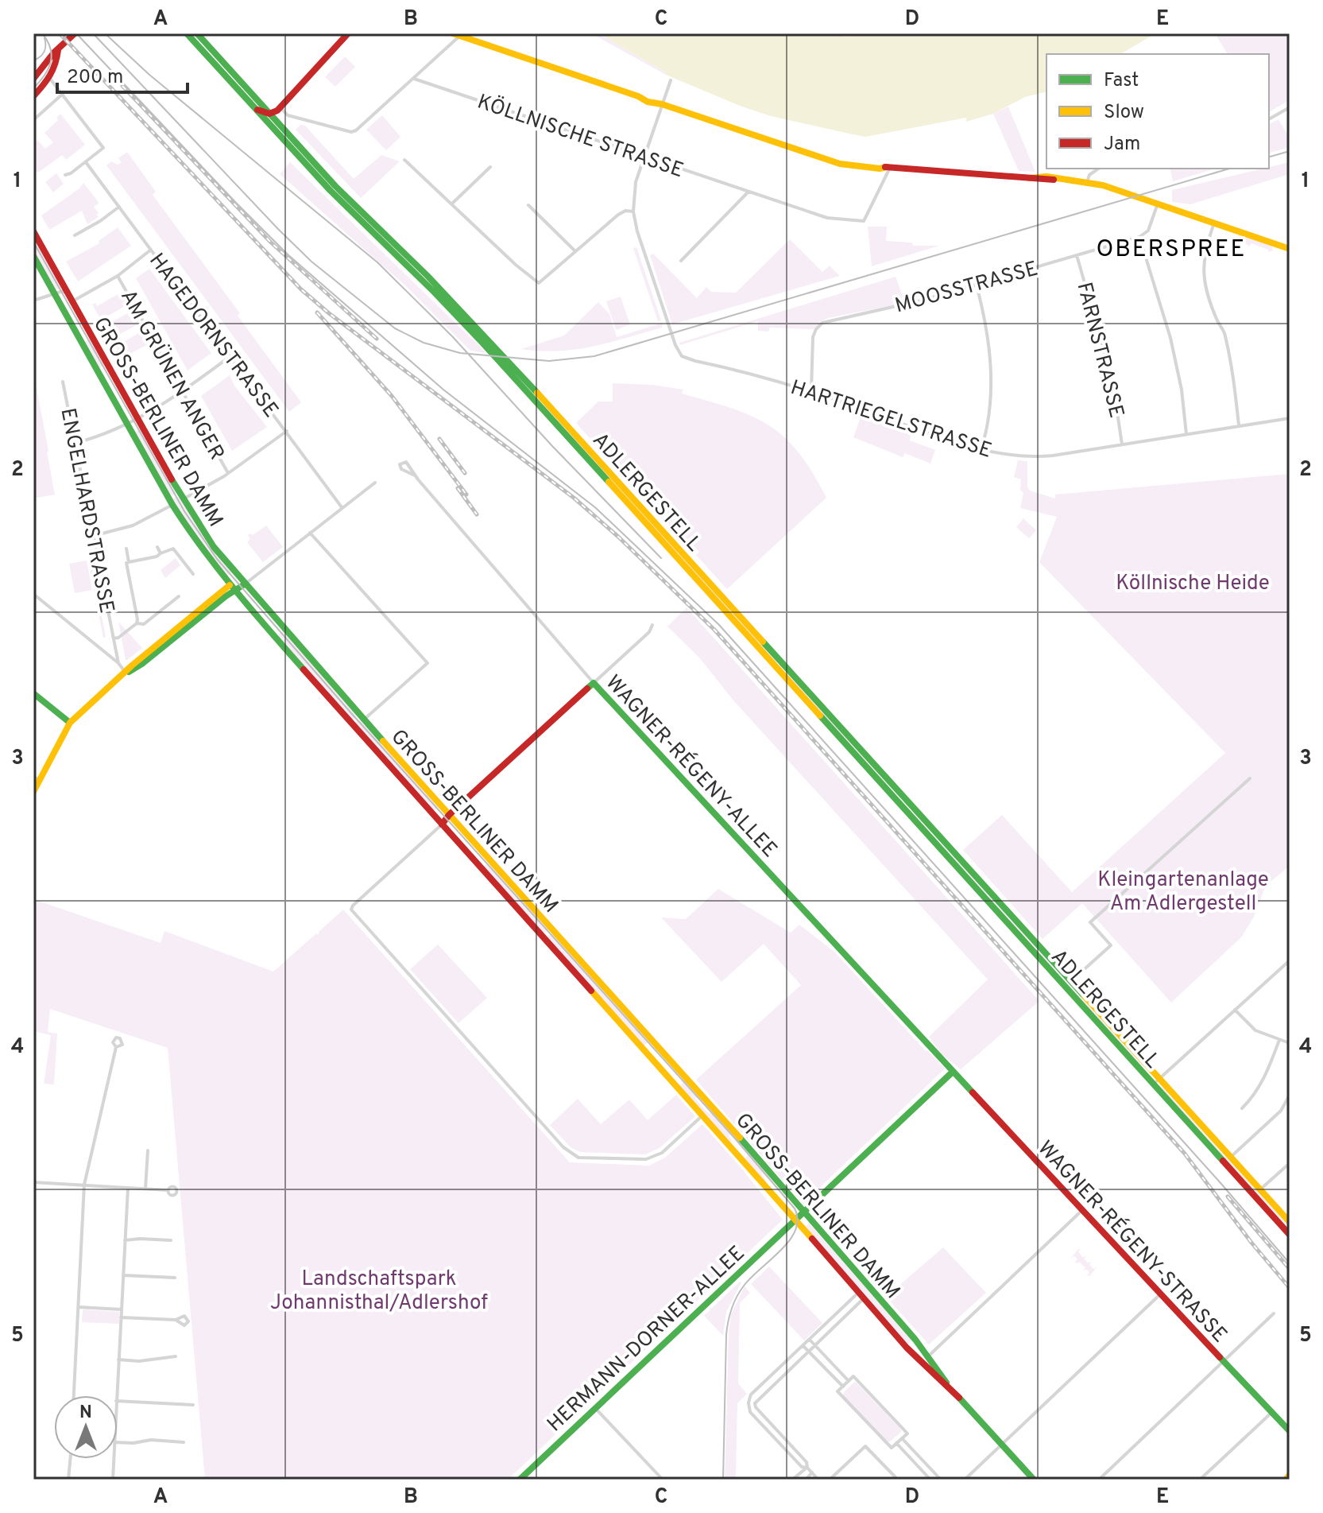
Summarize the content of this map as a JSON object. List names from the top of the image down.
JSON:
{
  "streets": {
    "main road": [
      "GROSS-BERLINER DAMM",
      "ADLERGESTELL",
      "WAGNER-RÉGENY-ALLEE",
      "WAGNER-RÉGENY-STRASSE",
      "HERMANN-DORNER-ALLEE"
    ],
    "street": [
      "KÖLLNISCHE STRASSE",
      "MOOSSTRASSE",
      "HAGEDORNSTRASSE",
      "FARNSTRASSE",
      "AM GRÜNEN ANGER",
      "HARTRIEGELSTRASSE",
      "ENGELHARDSTRASSE"
    ]
  },
  "crossings": [
    ["MOOSSTRASSE", "FARNSTRASSE"],
    ["MOOSSTRASSE", "HARTRIEGELSTRASSE"],
    ["FARNSTRASSE", "HARTRIEGELSTRASSE"],
    ["GROSS-BERLINER DAMM", "HERMANN-DORNER-ALLEE"],
    ["WAGNER-RÉGENY-ALLEE", "WAGNER-RÉGENY-STRASSE"],
    ["WAGNER-RÉGENY-ALLEE", "HERMANN-DORNER-ALLEE"],
    ["WAGNER-RÉGENY-STRASSE", "HERMANN-DORNER-ALLEE"]
  ],
  "districts": ["OBERSPREE"],
  "parks": ["Köllnische Heide", "Kleingartenanlage Am Adlergestell", "Landschaftspark Johannisthal/Adlershof"],
  "legend": ["Fast", "Slow", "Jam"],
  "scale_bar": "200 m",
  "north": "top",
  "grid": {
    "columns": [
      "A",
      "B",
      "C",
      "D",
      "E"
    ],
    "rows": [
      "1",
      "2",
      "3",
      "4",
      "5"
    ]
  }
}
